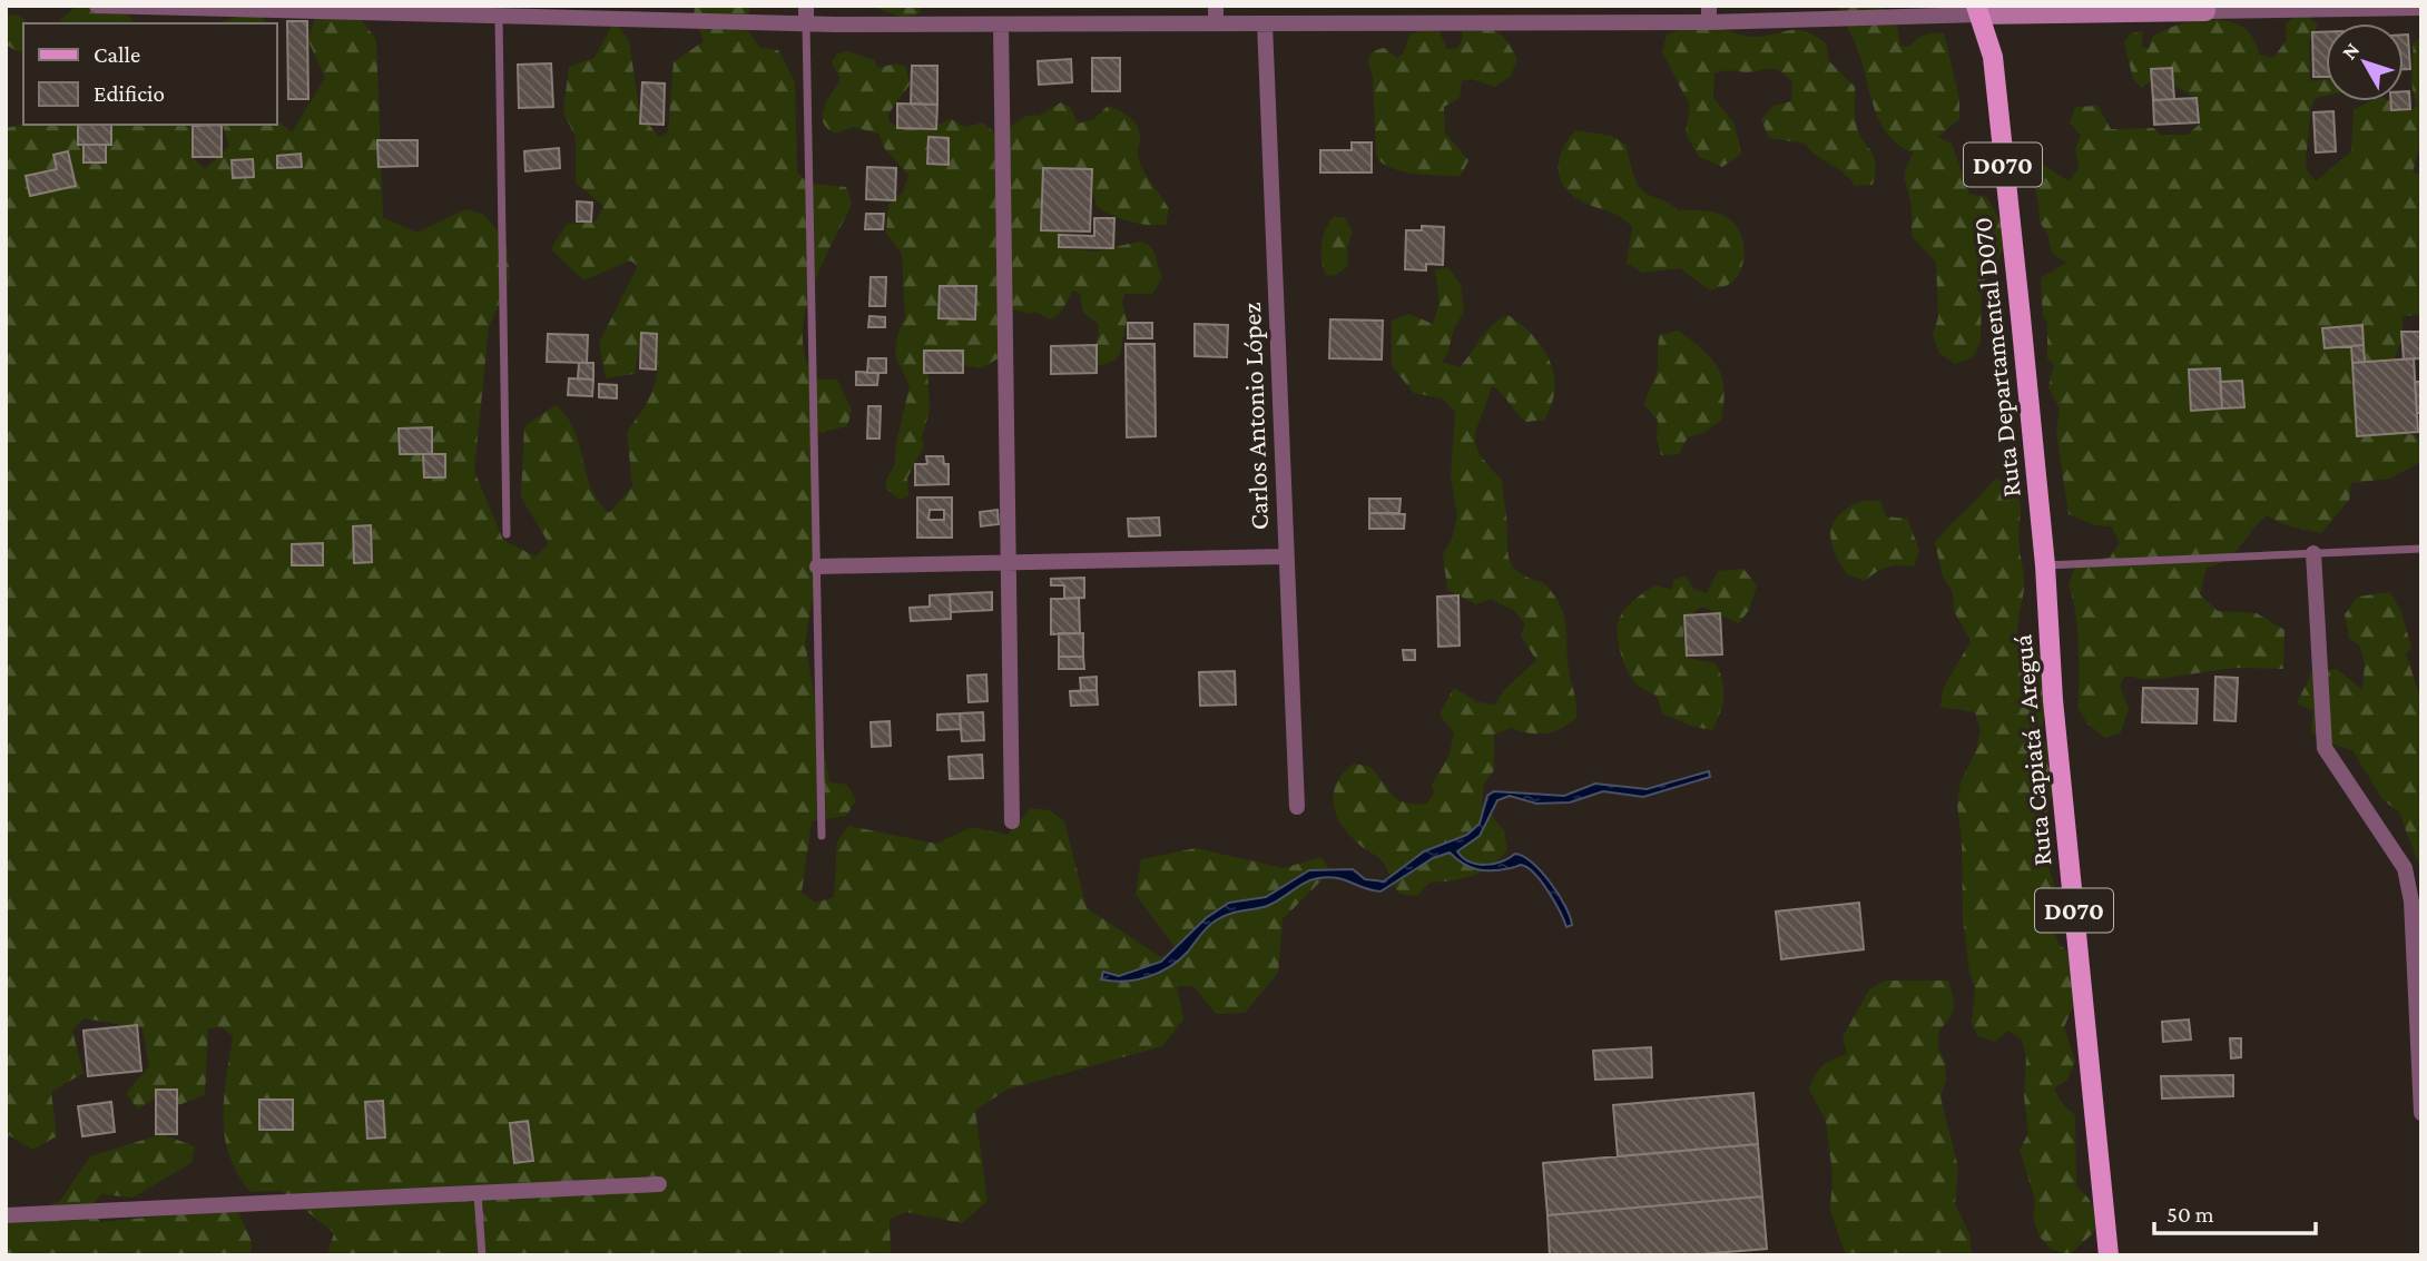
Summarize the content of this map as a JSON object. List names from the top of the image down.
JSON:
{
  "streets": {
    "main road": ["D070", "Ruta Departamental D070", "Ruta Capiatá - Areguá"],
    "street": ["Carlos Antonio López"]
  },
  "crossings": [
    ["Ruta Departamental D070", "Ruta Capiatá - Areguá"]
  ],
  "legend": ["Calle", "Edificio"],
  "scale_bar": "50 m",
  "north": "top left"
}
